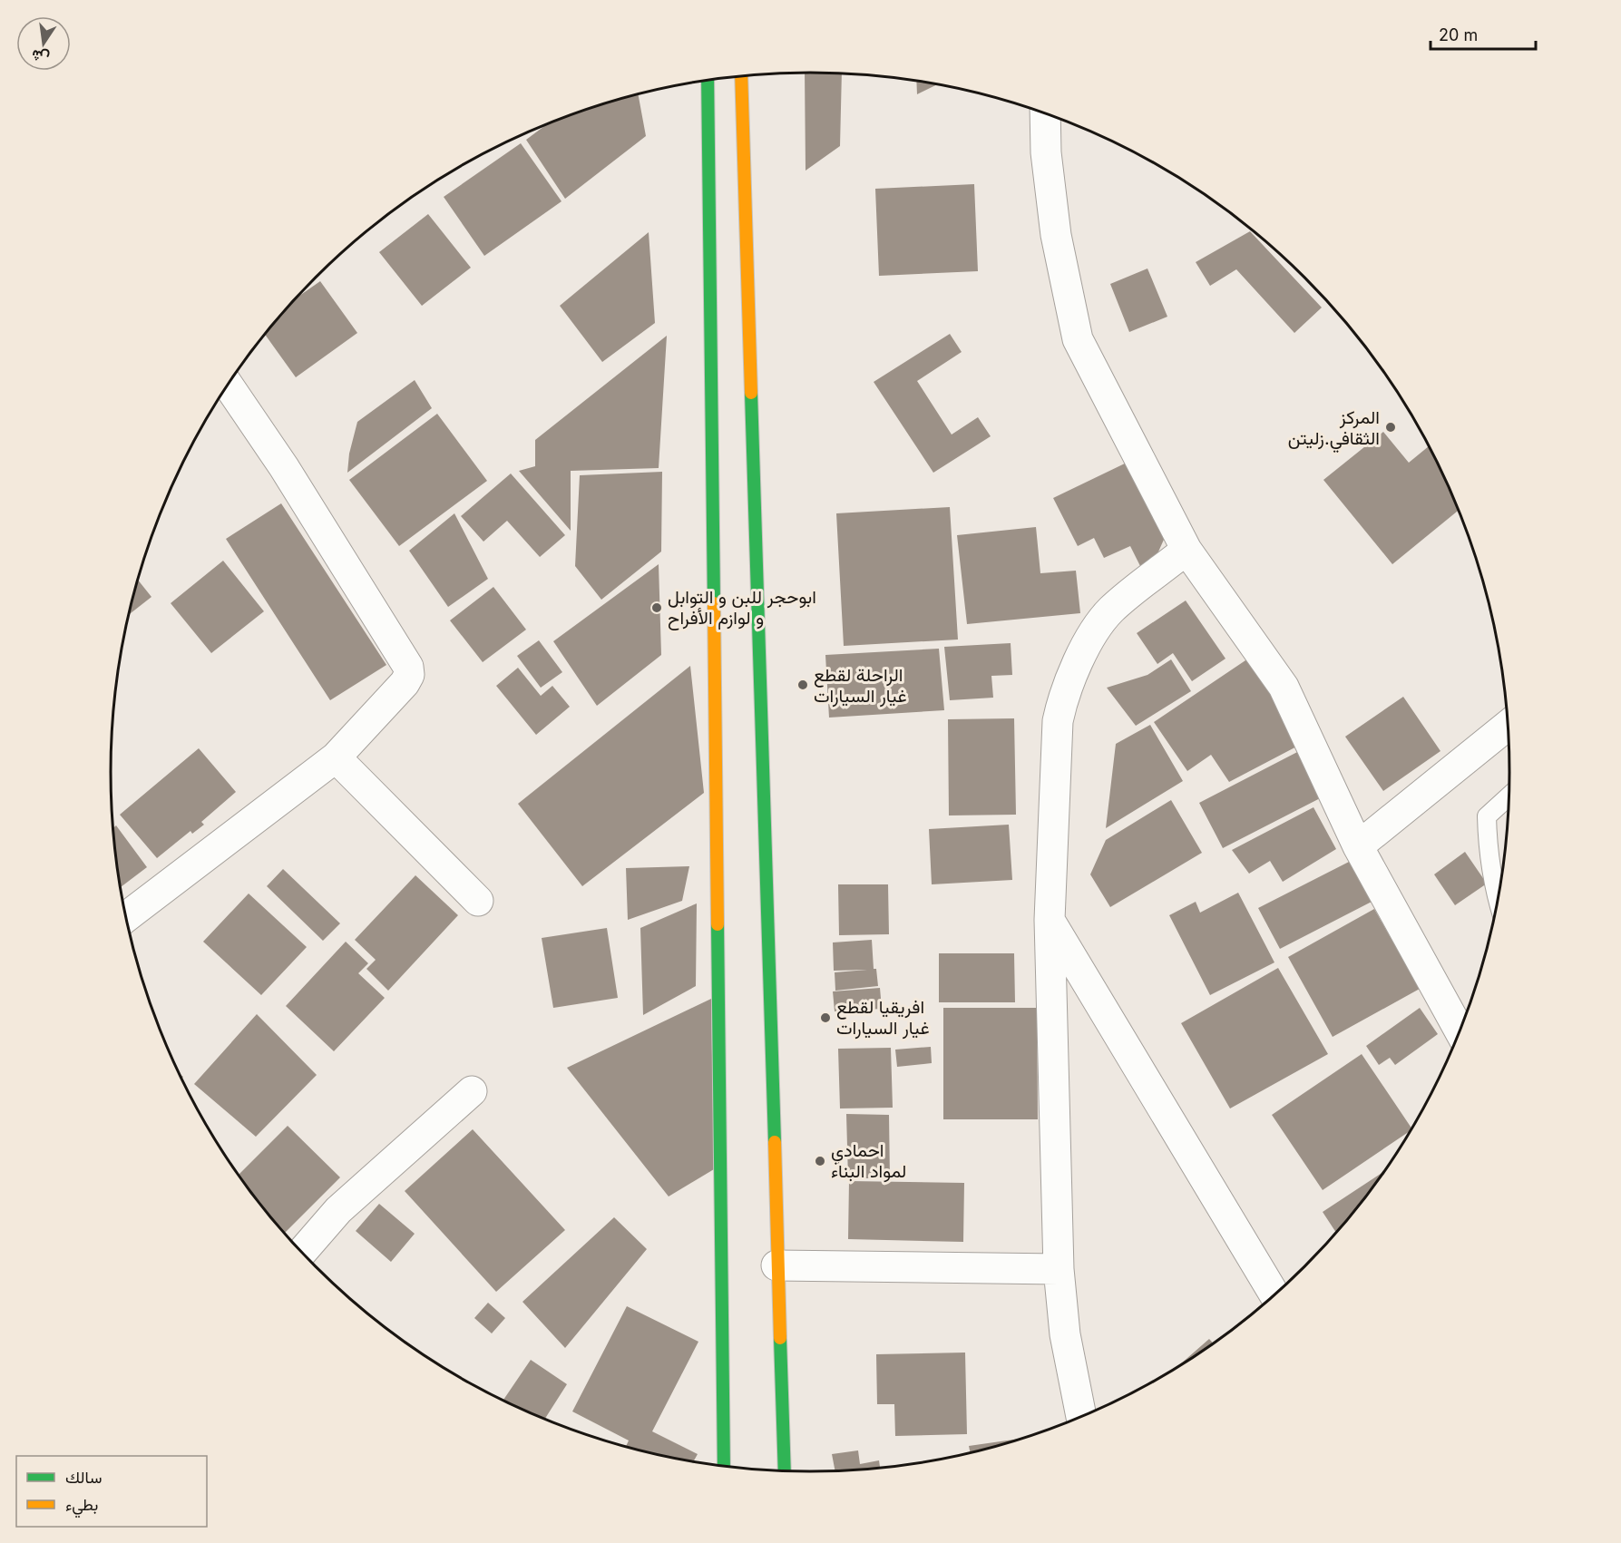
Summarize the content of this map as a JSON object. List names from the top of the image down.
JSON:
{
  "places": [
    "المركز الثقافي.زليتن",
    "ابوحجر للبن و التوابل و لوازم الأفراح",
    "الراحلة لقطع غيار السيارات",
    "افريقيا لقطع غيار السيارات",
    "احمادي لمواد البناء"
  ],
  "legend": ["سالك", "بطيء"],
  "scale_bar": "20 m",
  "north": "bottom"
}
